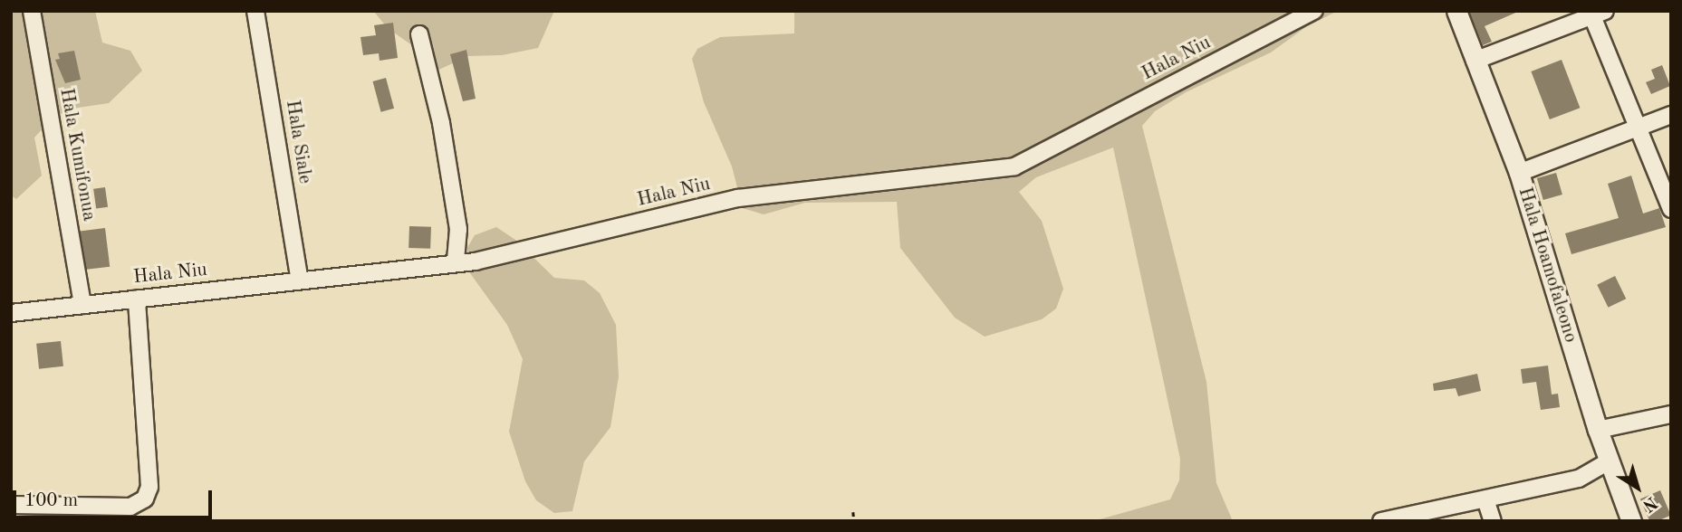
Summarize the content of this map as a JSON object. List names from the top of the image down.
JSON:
{
  "streets": {
    "street": [
      "Hala Niu",
      "Hala Siale",
      "Hala Kumifonua",
      "Hala Hoamofaleono"
    ]
  },
  "crossings": [
    ["Hala Niu", "Hala Siale"],
    ["Hala Niu", "Hala Kumifonua"]
  ],
  "scale_bar": "100 m",
  "north": "bottom right"
}
